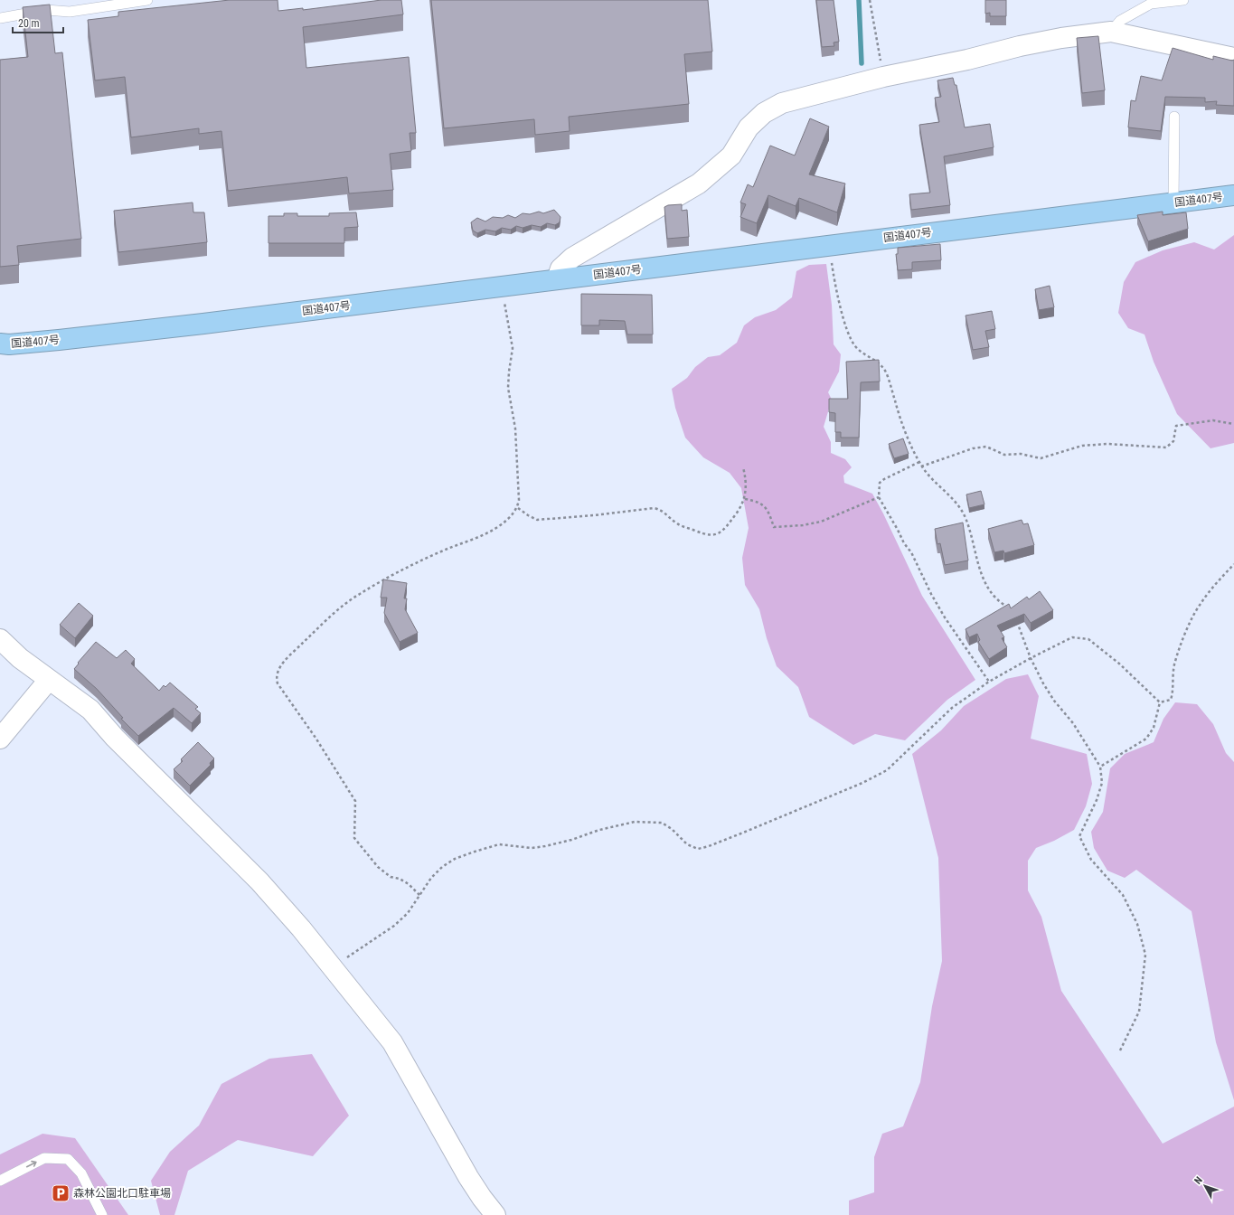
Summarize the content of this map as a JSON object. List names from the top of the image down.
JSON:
{
  "streets": {
    "highway": ["国道407号"]
  },
  "places": {
    "parking": ["森林公園北口駐車場"]
  },
  "scale_bar": "20 m",
  "north": "top left"
}
